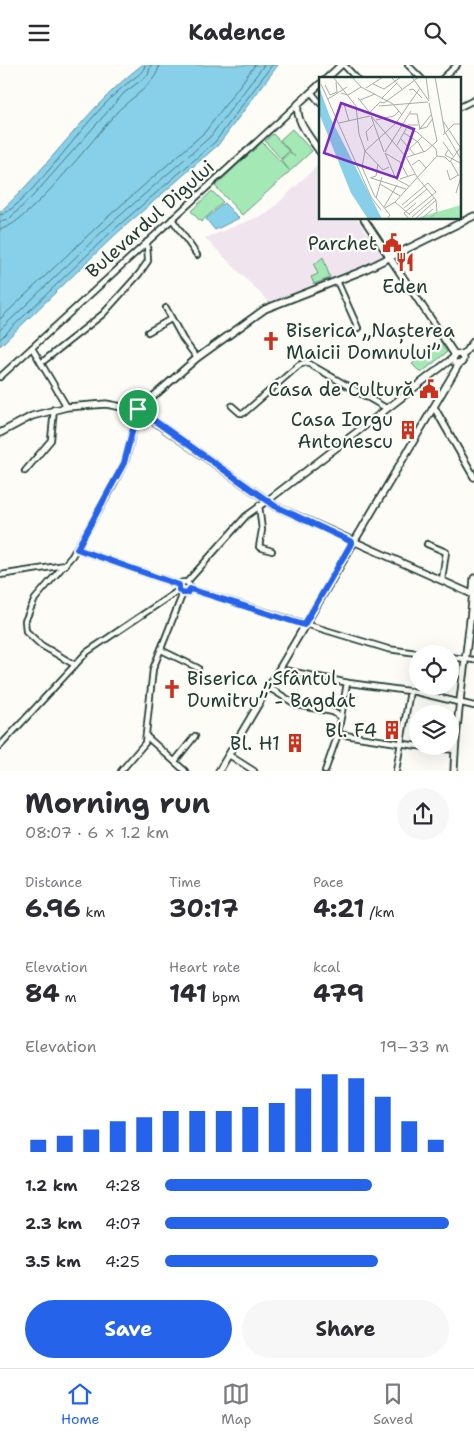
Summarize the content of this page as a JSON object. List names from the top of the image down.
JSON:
{
  "streets": {
    "street": ["Bulevardul Digului"]
  },
  "places": {
    "public building": ["Parchet", "Casa de Cultură"],
    "restaurant": ["Eden"],
    "church": ["Biserica „Nașterea Maicii Domnului”", "Biserica „Sfântul Dumitru” - Bagdat"],
    "building": ["Casa Iorgu Antonescu", "Bl. F4", "Bl. H1"]
  },
  "page": {
    "header": "Kadence",
    "heading": ["Morning run", "08:07 · 6 × 1.2 km"],
    "stats": [
      ["Distance", "6.96 km"],
      ["Time", "30:17"],
      ["Pace", "4:21 /km"],
      ["Elevation", "84 m"],
      ["Heart rate", "141 bpm"],
      ["kcal", "479"]
    ],
    "chart": ["Elevation", "19–33 m"],
    "list": [
      {
        "name": "1.2 km",
        "note": "4:28"
      },
      {
        "name": "2.3 km",
        "note": "4:07"
      },
      {
        "name": "3.5 km",
        "note": "4:25"
      }
    ],
    "buttons": ["Save", "Share"],
    "tabs": ["Home", "Map", "Saved"]
  }
}
